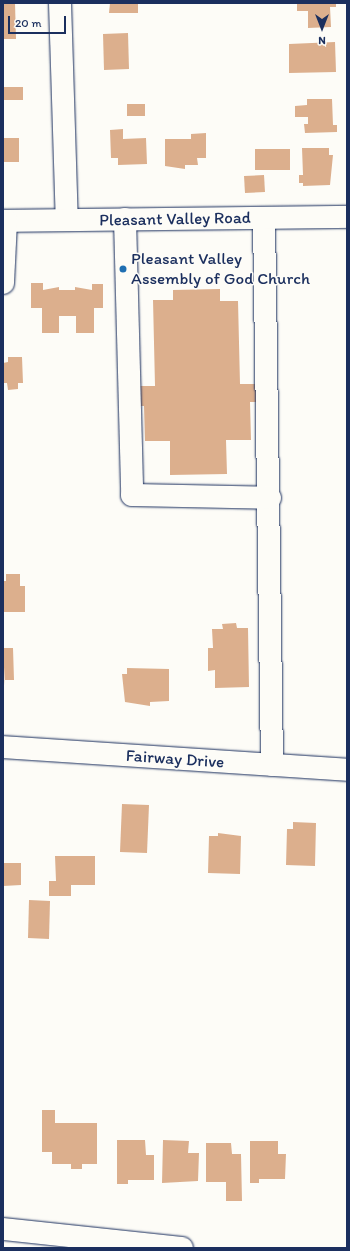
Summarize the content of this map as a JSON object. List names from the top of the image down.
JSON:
{
  "streets": {
    "street": ["Pleasant Valley Road", "Fairway Drive"]
  },
  "places": ["Pleasant Valley Assembly of God Church"],
  "scale_bar": "20 m",
  "north": "bottom"
}
